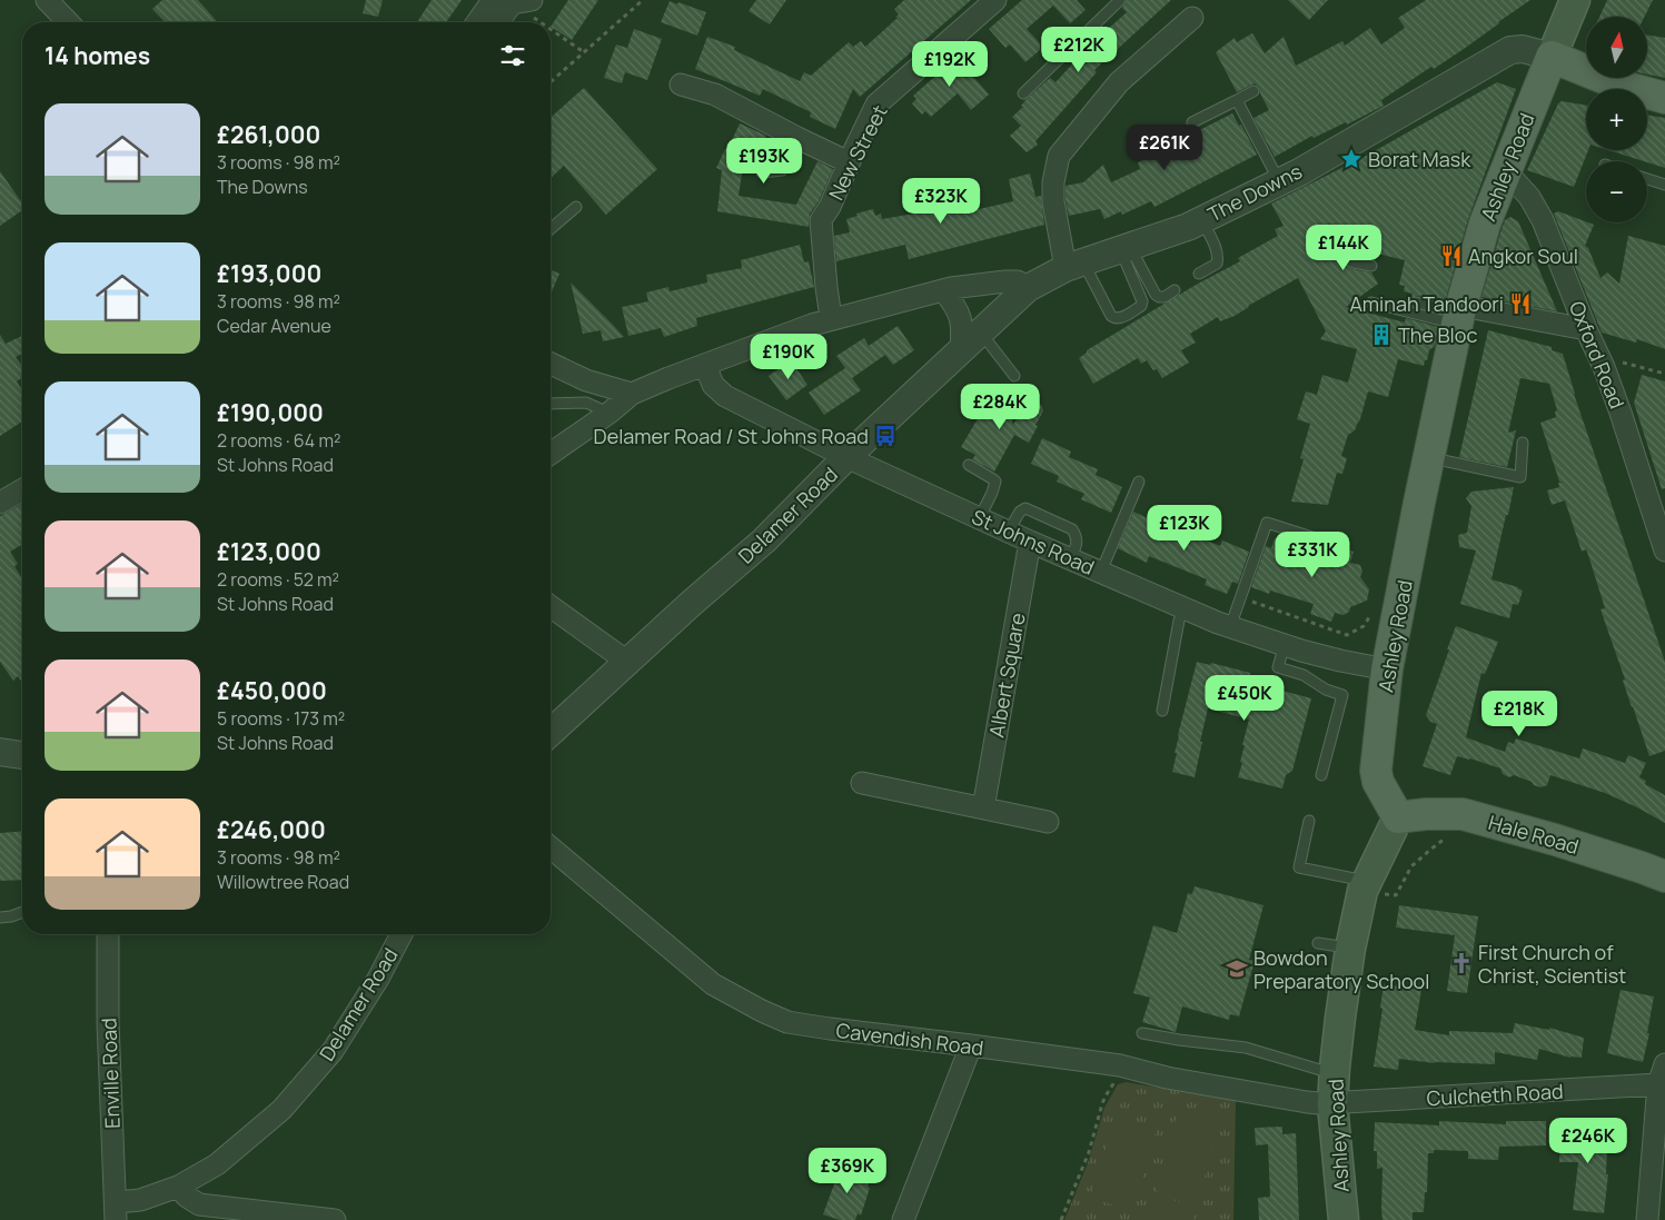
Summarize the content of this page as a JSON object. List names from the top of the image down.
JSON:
{
  "streets": {
    "main road": ["Ashley Road", "Hale Road"],
    "street": [
      "New Street",
      "The Downs",
      "Oxford Road",
      "Delamer Road",
      "St Johns Road",
      "Albert Square",
      "Cavendish Road",
      "Enville Road",
      "Culcheth Road"
    ]
  },
  "crossings": [
    ["Ashley Road", "The Downs"],
    ["Ashley Road", "Oxford Road"],
    ["Ashley Road", "St Johns Road"],
    ["Ashley Road", "Hale Road"],
    ["Ashley Road", "Cavendish Road"],
    ["Ashley Road", "Culcheth Road"],
    ["The Downs", "Delamer Road"],
    ["Delamer Road", "St Johns Road"],
    ["Delamer Road", "Enville Road"],
    ["St Johns Road", "Albert Square"],
    ["Cavendish Road", "Culcheth Road"]
  ],
  "places": {
    "place": ["Borat Mask"],
    "restaurant": ["Angkor Soul", "Aminah Tandoori"],
    "building": ["The Bloc"],
    "bus stop": ["Delamer Road / St Johns Road"],
    "church": ["First Church of Christ, Scientist"],
    "school or university": ["Bowdon Preparatory School"]
  },
  "north": "top",
  "page": {
    "map_buttons": ["+", "−"],
    "heading": "14 homes",
    "price": [
      "£212K",
      "£192K",
      "£261K",
      "£193K",
      "£323K",
      "£144K",
      "£190K",
      "£284K",
      "£123K",
      "£331K",
      "£450K",
      "£218K",
      "£246K",
      "£369K"
    ],
    "list": [
      {
        "name": "£261,000",
        "note": "3 rooms · 98 m² · The Downs"
      },
      {
        "name": "£193,000",
        "note": "3 rooms · 98 m² · Cedar Avenue"
      },
      {
        "name": "£190,000",
        "note": "2 rooms · 64 m² · St Johns Road"
      },
      {
        "name": "£123,000",
        "note": "2 rooms · 52 m² · St Johns Road"
      },
      {
        "name": "£450,000",
        "note": "5 rooms · 173 m² · St Johns Road"
      },
      {
        "name": "£246,000",
        "note": "3 rooms · 98 m² · Willowtree Road"
      }
    ]
  }
}
